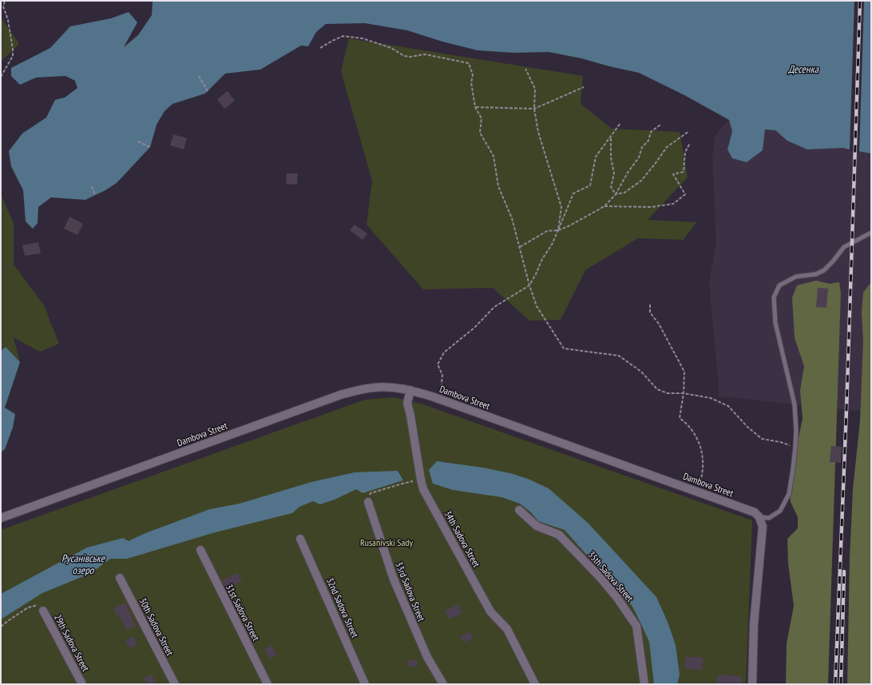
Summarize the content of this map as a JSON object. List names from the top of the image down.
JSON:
{
  "streets": {
    "street": [
      "Dambova Street",
      "34th Sadova Street",
      "35th Sadova Street",
      "33rd Sadova Street",
      "32nd Sadova Street",
      "31st Sadova Street",
      "30th Sadova Street",
      "29th Sadova Street"
    ]
  },
  "crossings": [
    ["Dambova Street", "34th Sadova Street"]
  ],
  "water": ["Десенка", "Русанівське озеро"],
  "parks": ["Rusanivski Sady"]
}
